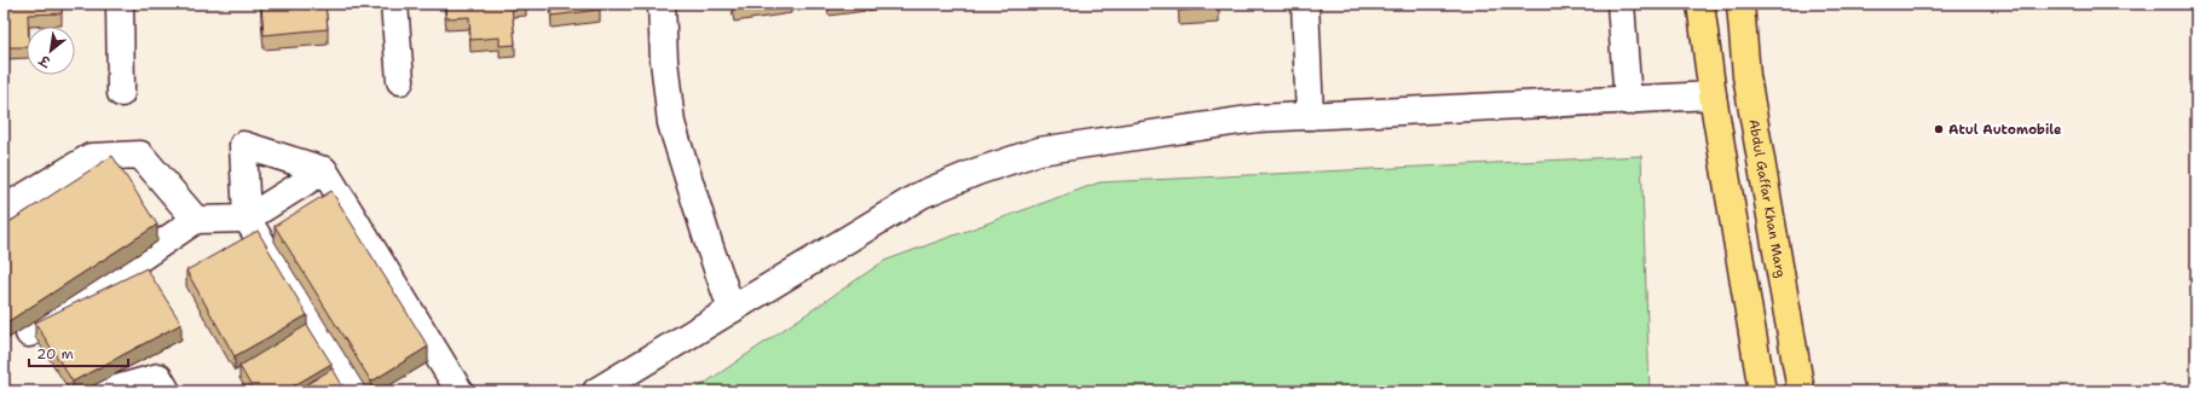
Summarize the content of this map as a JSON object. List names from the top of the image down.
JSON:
{
  "streets": {
    "main road": ["Abdul Gaffar Khan Marg"]
  },
  "places": ["Atul Automobile"],
  "scale_bar": "20 m",
  "north": "bottom left"
}
